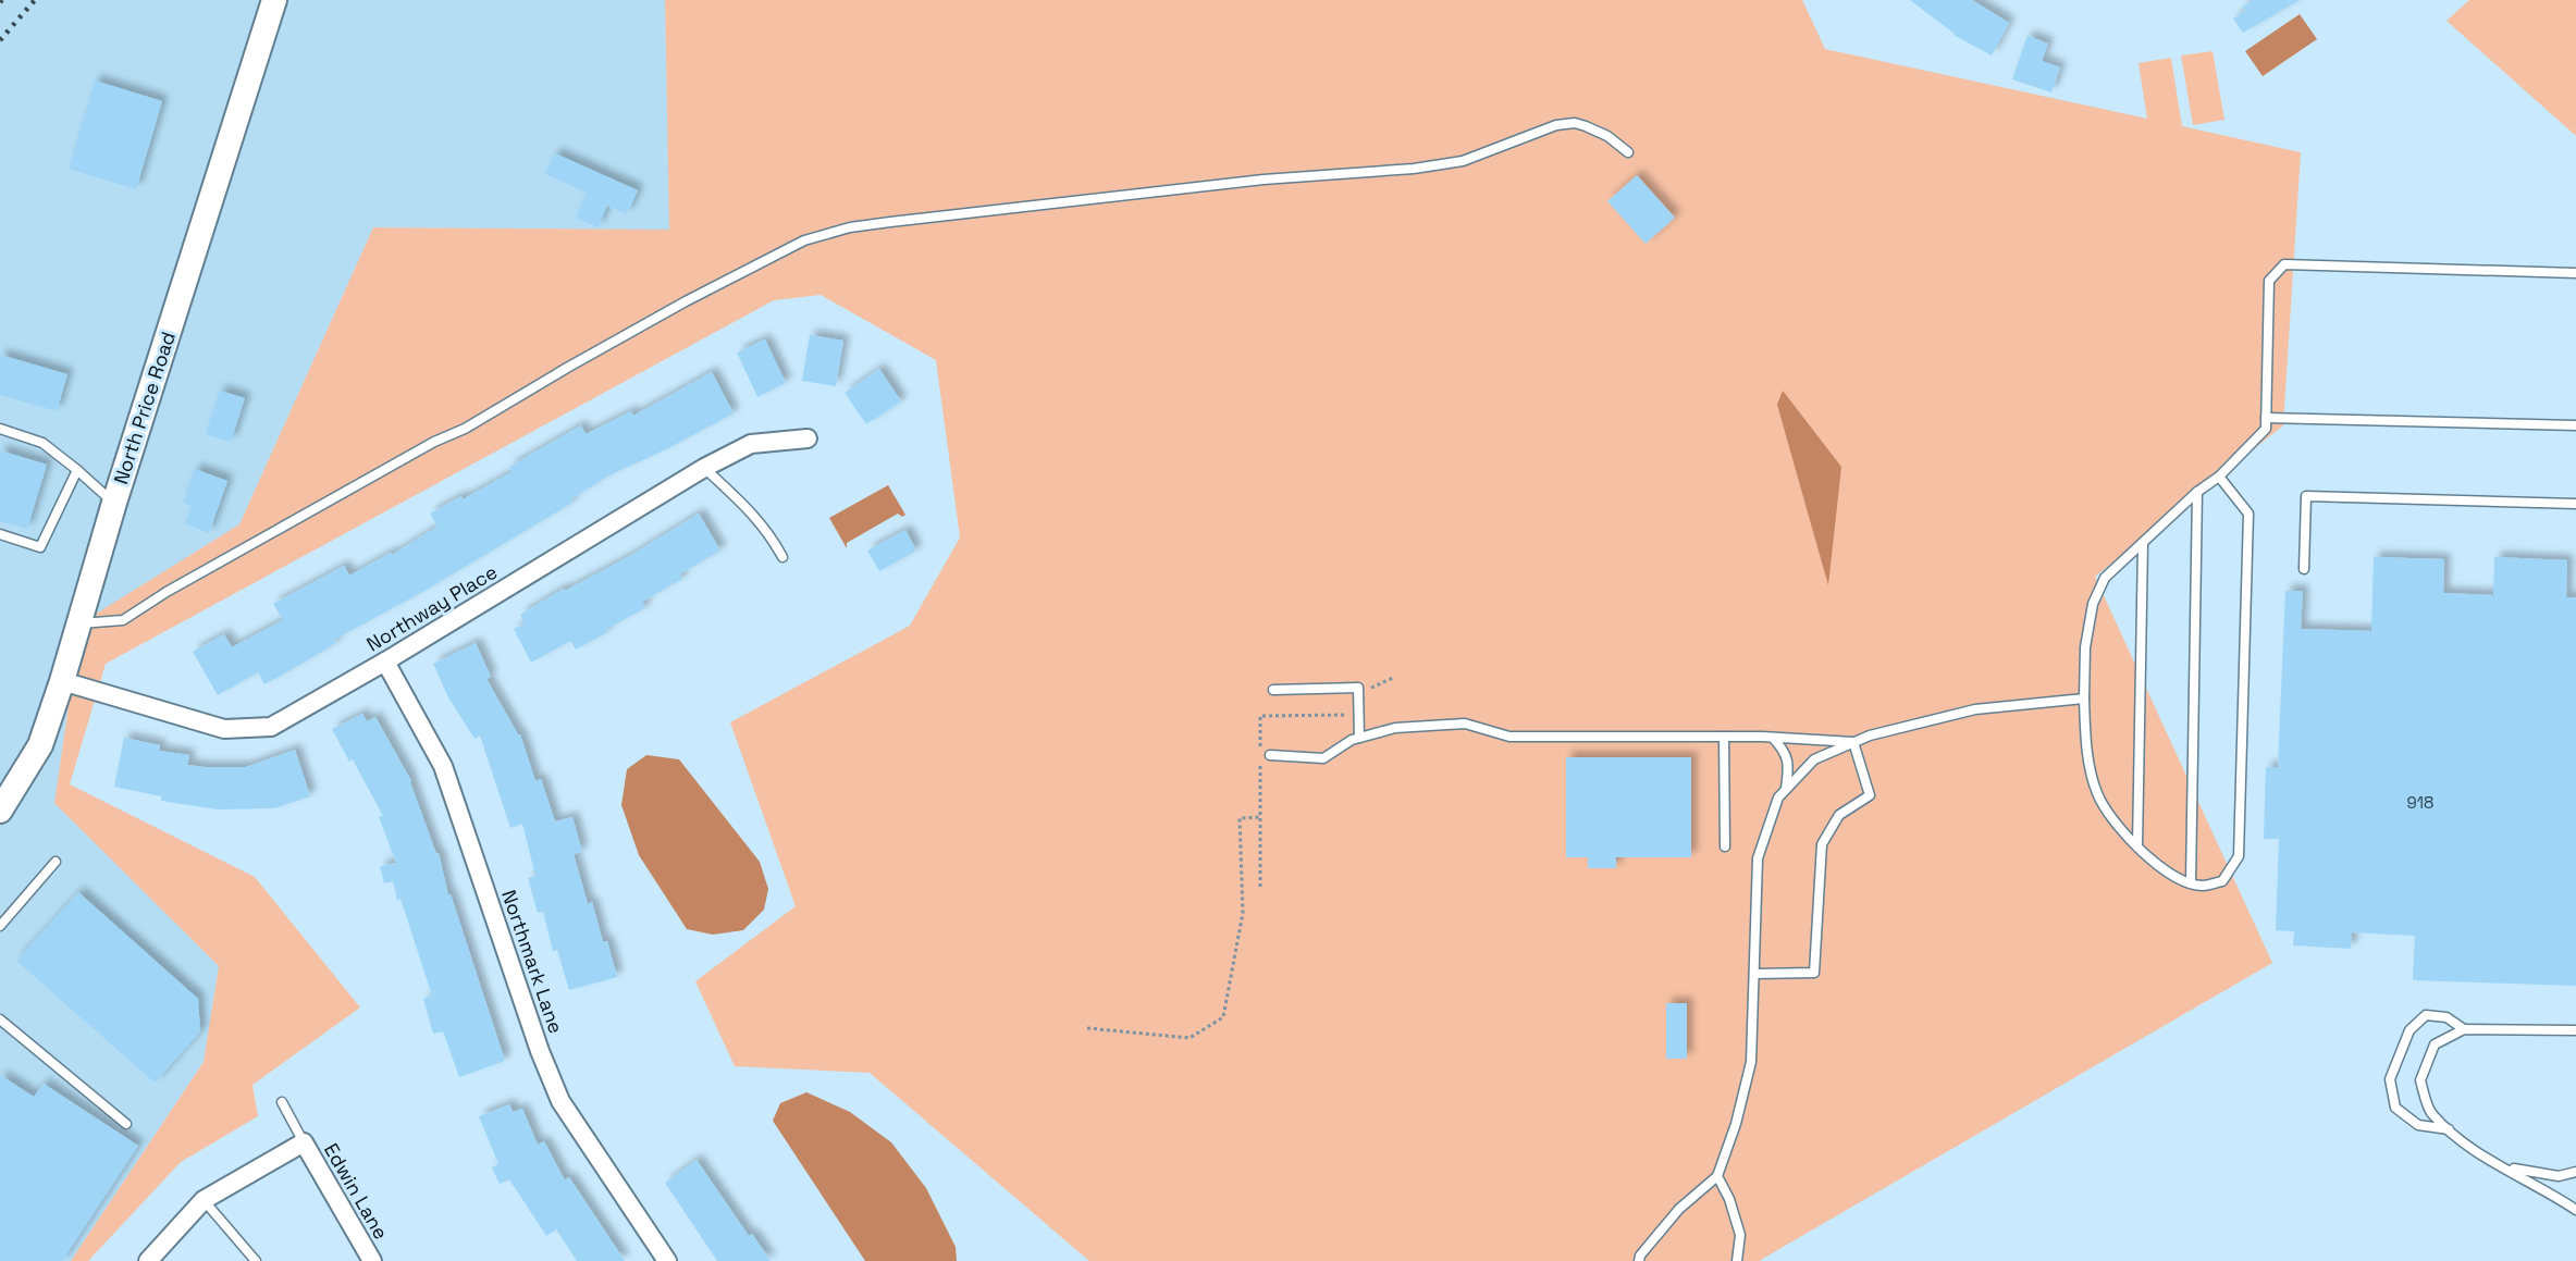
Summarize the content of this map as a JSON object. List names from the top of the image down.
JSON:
{
  "streets": {
    "street": [
      "North Price Road",
      "Northway Place",
      "Northmark Lane",
      "Edwin Lane"
    ]
  },
  "crossings": [
    ["North Price Road", "Northway Place"],
    ["Northway Place", "Northmark Lane"]
  ],
  "house_numbers": ["918"]
}
